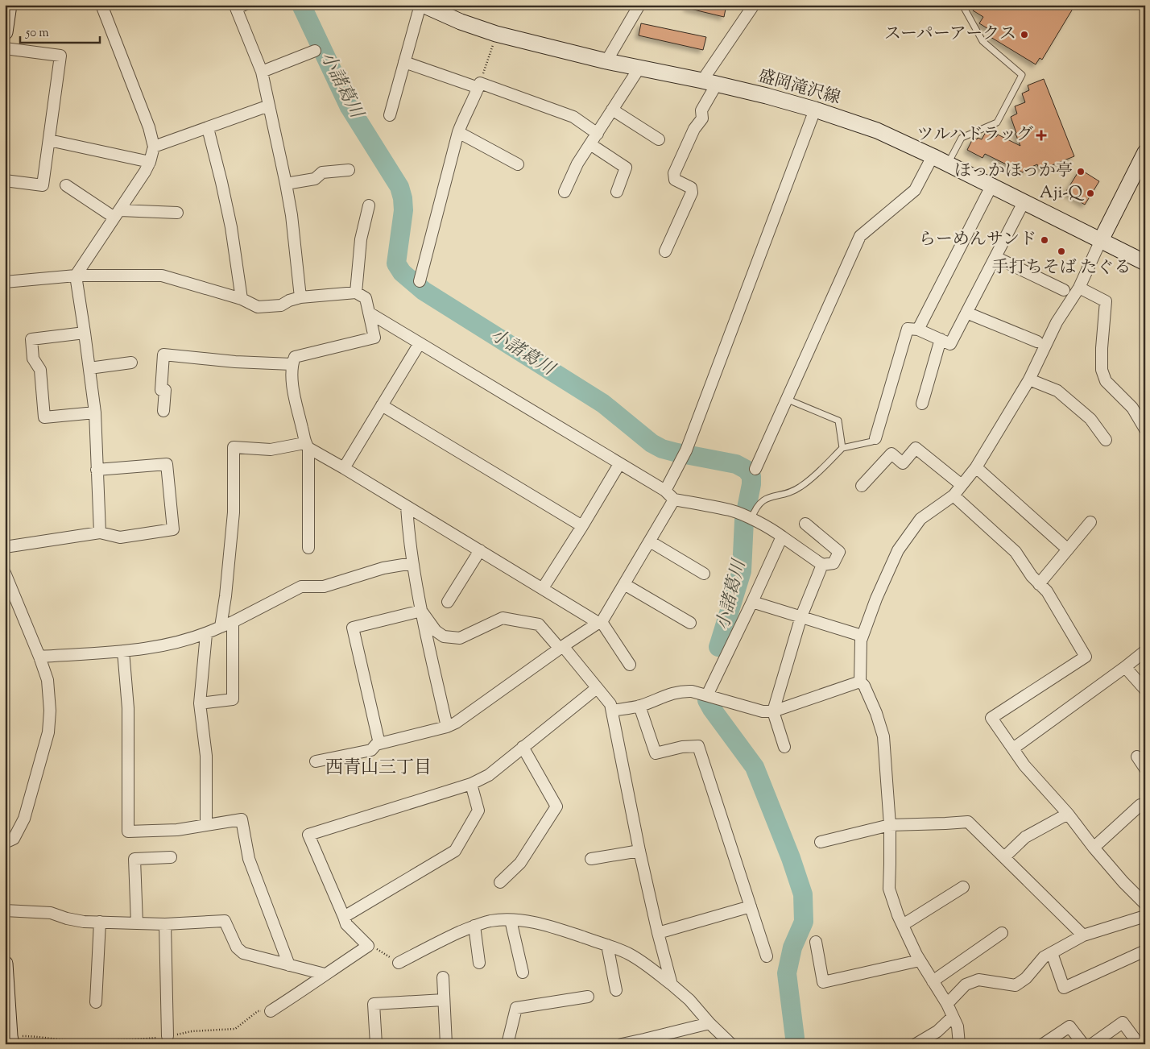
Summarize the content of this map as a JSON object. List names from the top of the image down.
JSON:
{
  "streets": {
    "main road": ["盛岡滝沢線"]
  },
  "districts": ["西青山三丁目"],
  "water": ["小諸葛川"],
  "places": {
    "other": [
      "スーパーアークス",
      "ほっかほっか亭",
      "Aji-Q",
      "らーめんサンド",
      "手打ちそば たぐる"
    ],
    "health": ["ツルハドラッグ"]
  },
  "scale_bar": "50 m"
}
